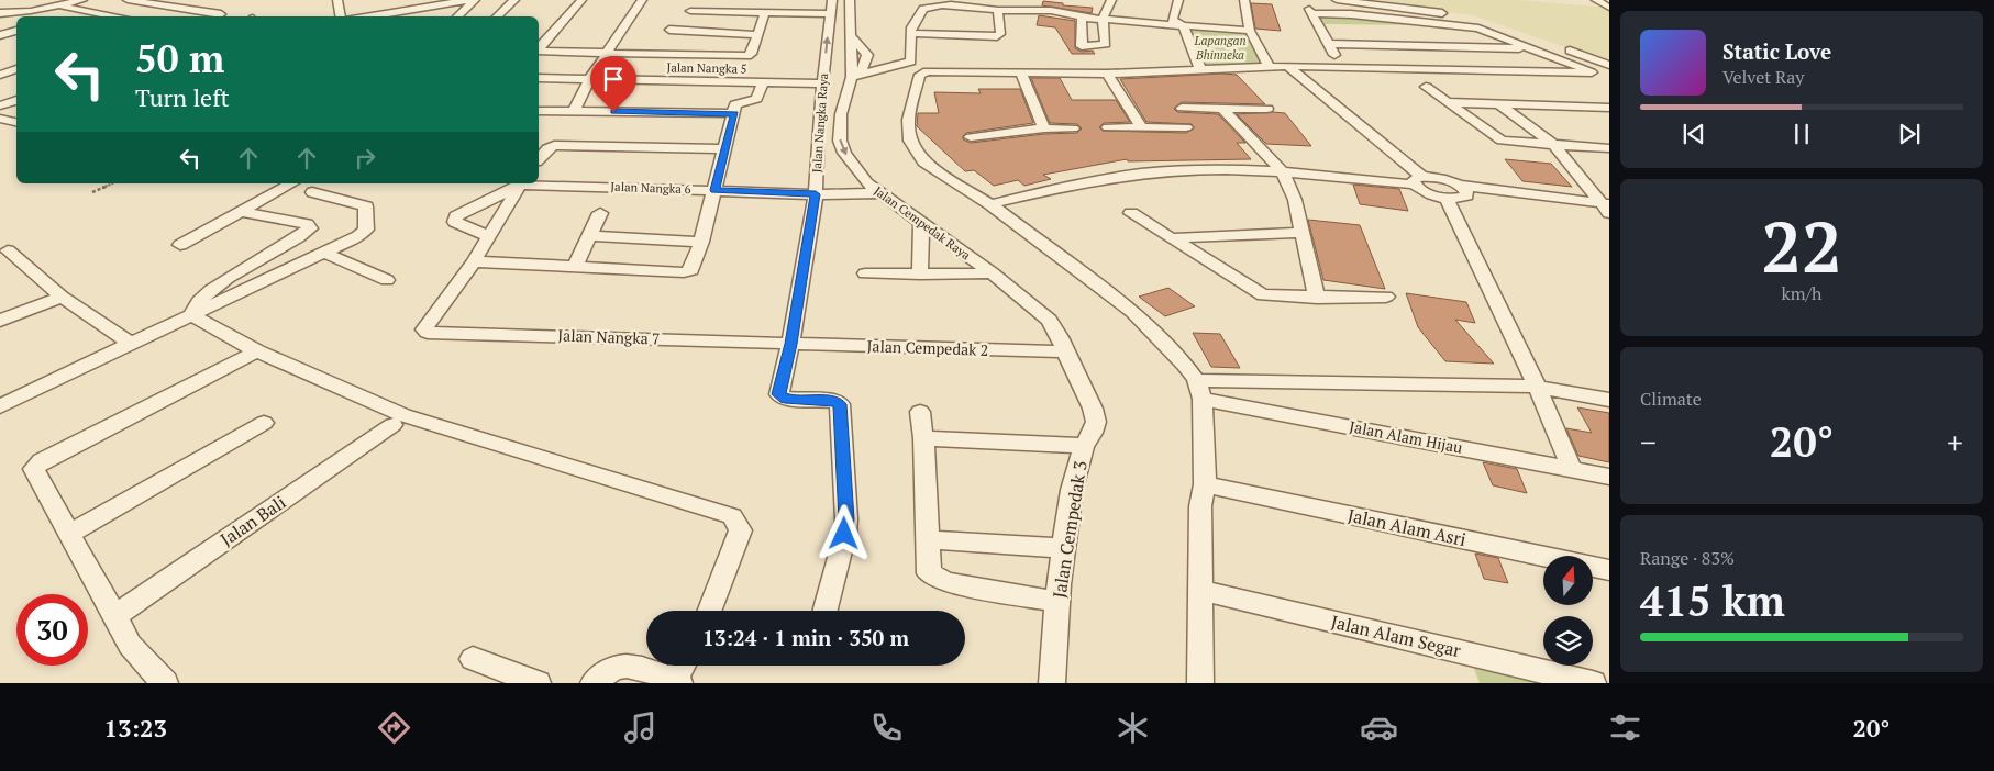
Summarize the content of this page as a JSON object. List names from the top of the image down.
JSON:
{
  "streets": {
    "street": [
      "Jalan Nangka 5",
      "Jalan Nangka Raya",
      "Jalan Nangka 6",
      "Jalan Cempedak Raya",
      "Jalan Nangka 7",
      "Jalan Cempedak 2",
      "Jalan Alam Hijau",
      "Jalan Bali",
      "Jalan Alam Asri",
      "Jalan Cempedak 3",
      "Jalan Alam Segar"
    ]
  },
  "crossings": [
    ["Jalan Nangka 5", "Jalan Nangka Raya"],
    ["Jalan Nangka Raya", "Jalan Nangka 6"],
    ["Jalan Nangka Raya", "Jalan Nangka 7"],
    ["Jalan Nangka Raya", "Jalan Cempedak 2"],
    ["Jalan Nangka 6", "Jalan Cempedak Raya"],
    ["Jalan Cempedak Raya", "Jalan Cempedak 2"],
    ["Jalan Cempedak Raya", "Jalan Cempedak 3"],
    ["Jalan Nangka 7", "Jalan Cempedak 2"],
    ["Jalan Cempedak 2", "Jalan Cempedak 3"]
  ],
  "parks": ["Lapangan Bhinneka"],
  "north": "top",
  "page": {
    "turn": ["50 m", "Turn left"],
    "song": ["Static Love", "Velvet Ray"],
    "tile": [
      ["22", "km/h"],
      "Climate",
      ["Range · 83%", "415 km"]
    ],
    "heat": ["−", "20°", "+"],
    "limit": "30",
    "trip": "13:24 · 1 min · 350 m",
    "tabs": ["13:23", "20°"]
  }
}
